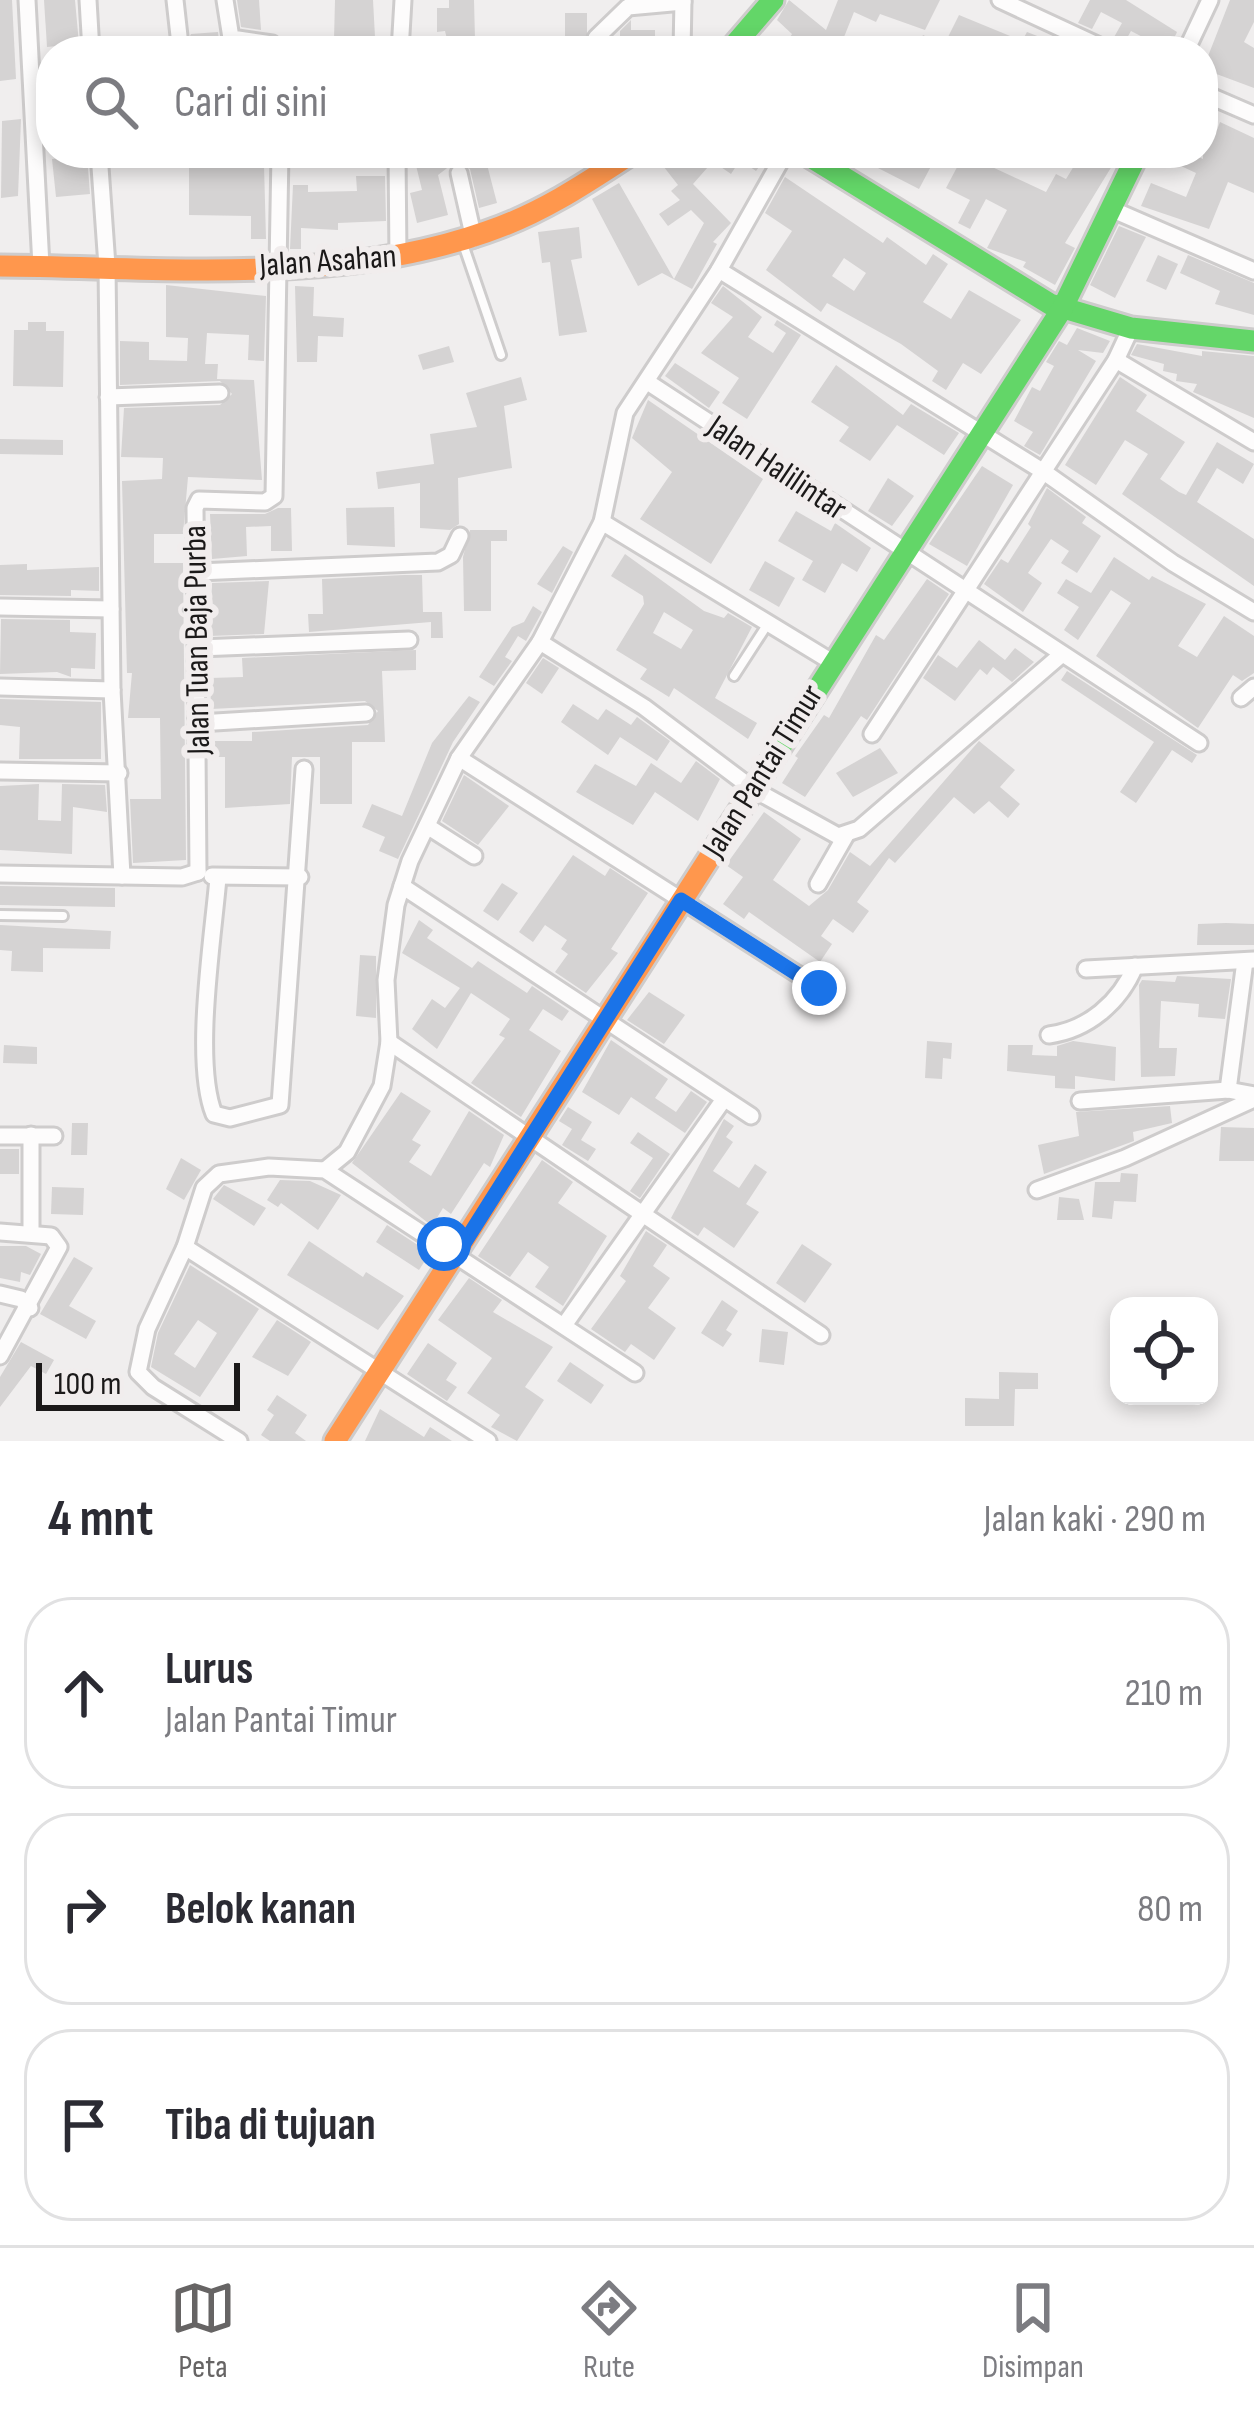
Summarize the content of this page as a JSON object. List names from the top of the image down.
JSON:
{
  "streets": {
    "street": [
      "Jalan Asahan",
      "Jalan Halilintar",
      "Jalan Tuan Baja Purba",
      "Jalan Pantai Timur"
    ]
  },
  "crossings": [
    ["Jalan Asahan", "Jalan Tuan Baja Purba"],
    ["Jalan Halilintar", "Jalan Pantai Timur"]
  ],
  "scale_bar": "100 m",
  "page": {
    "search": "Cari di sini",
    "scale": "100 m",
    "heading": ["4 mnt", "Jalan kaki · 290 m"],
    "list": [
      ["Lurus", "Jalan Pantai Timur", "210 m"],
      ["Belok kanan", "80 m"],
      "Tiba di tujuan"
    ],
    "nav": ["Peta", "Rute", "Disimpan"]
  }
}
